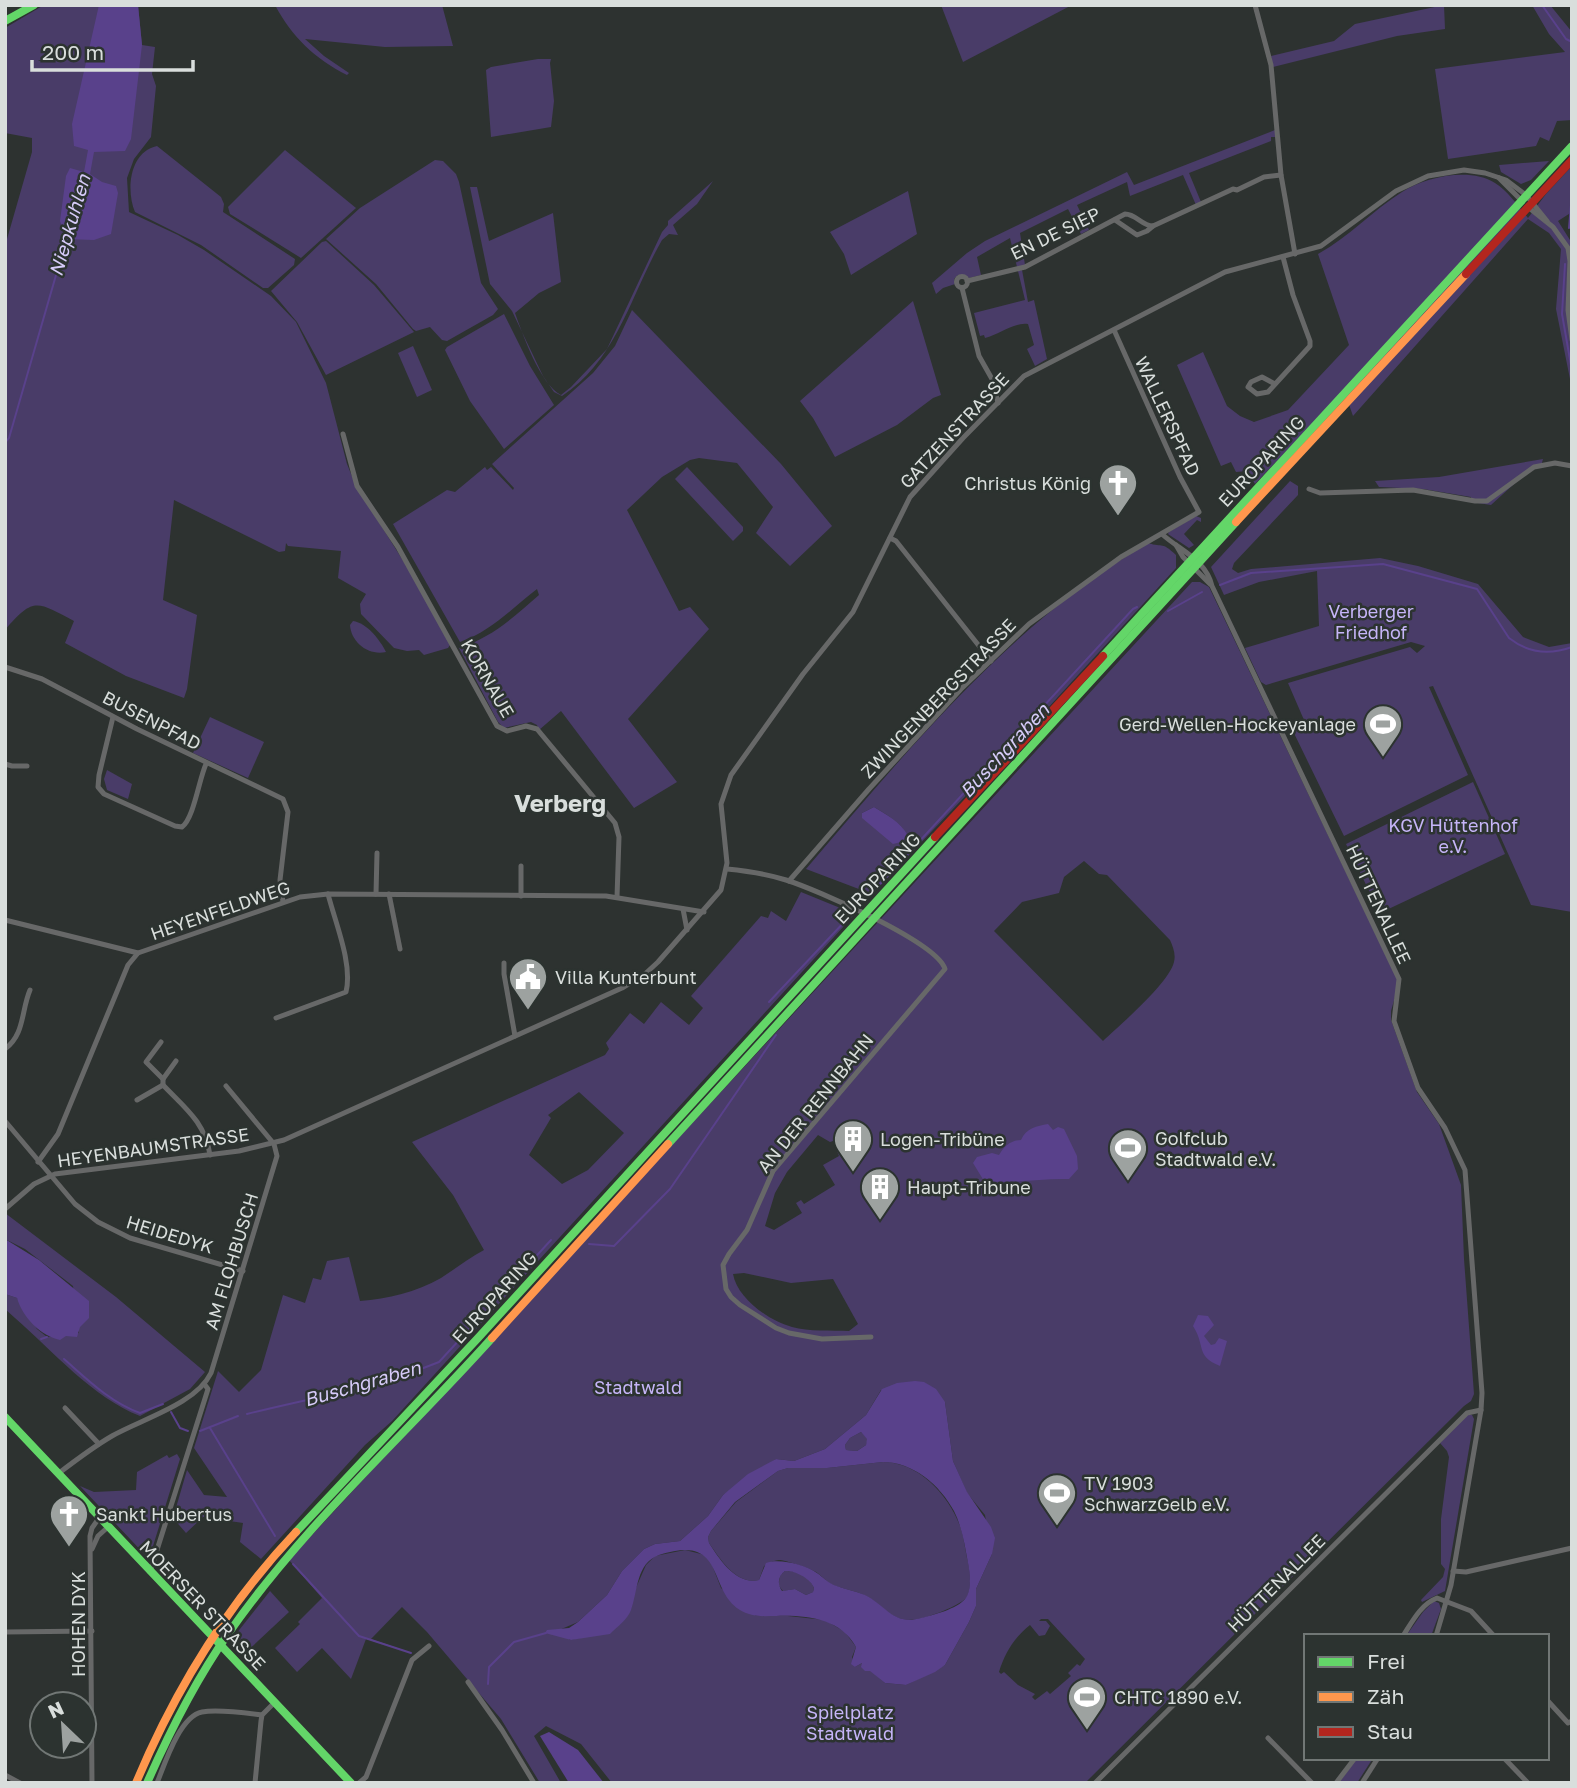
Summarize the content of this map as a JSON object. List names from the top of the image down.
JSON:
{
  "streets": {
    "main road": ["EUROPARING", "MOERSER STRASSE"],
    "street": [
      "EN DE SIEP",
      "WALLERSPFAD",
      "GATZENSTRASSE",
      "KORNAUE",
      "ZWINGENBERGSTRASSE",
      "BUSENPFAD",
      "HÜTTENALLEE",
      "HEYENFELDWEG",
      "AN DER RENNBAHN",
      "HEYENBAUMSTRASSE",
      "HEIDEDYK",
      "AM FLOHBUSCH",
      "HOHEN DYK"
    ]
  },
  "crossings": [
    ["EN DE SIEP", "GATZENSTRASSE"],
    ["WALLERSPFAD", "GATZENSTRASSE"],
    ["WALLERSPFAD", "ZWINGENBERGSTRASSE"],
    ["GATZENSTRASSE", "EUROPARING"],
    ["GATZENSTRASSE", "HEYENBAUMSTRASSE"],
    ["EUROPARING", "HÜTTENALLEE"],
    ["EUROPARING", "AN DER RENNBAHN"],
    ["EUROPARING", "MOERSER STRASSE"],
    ["KORNAUE", "HEYENFELDWEG"],
    ["BUSENPFAD", "HEYENFELDWEG"],
    ["HEYENFELDWEG", "HEYENBAUMSTRASSE"],
    ["HEYENFELDWEG", "HEIDEDYK"],
    ["HEYENBAUMSTRASSE", "HEIDEDYK"],
    ["HEYENBAUMSTRASSE", "AM FLOHBUSCH"],
    ["HEIDEDYK", "AM FLOHBUSCH"],
    ["AM FLOHBUSCH", "MOERSER STRASSE"],
    ["MOERSER STRASSE", "HOHEN DYK"]
  ],
  "districts": ["Verberg"],
  "water": ["Niepkuhlen", "Buschgraben"],
  "parks": [
    "Verberger Friedhof",
    "KGV Hüttenhof e.V.",
    "Stadtwald",
    "Spielplatz Stadtwald"
  ],
  "places": {
    "church": ["Christus König", "Sankt Hubertus"],
    "sports": [
      "Gerd-Wellen-Hockeyanlage",
      "Golfclub Stadtwald e.V.",
      "TV 1903 SchwarzGelb e.V.",
      "CHTC 1890 e.V."
    ],
    "public building": ["Villa Kunterbunt"],
    "building": ["Logen-Tribüne", "Haupt-Tribune"]
  },
  "legend": ["Frei", "Zäh", "Stau"],
  "scale_bar": "200 m",
  "north": "top left"
}
